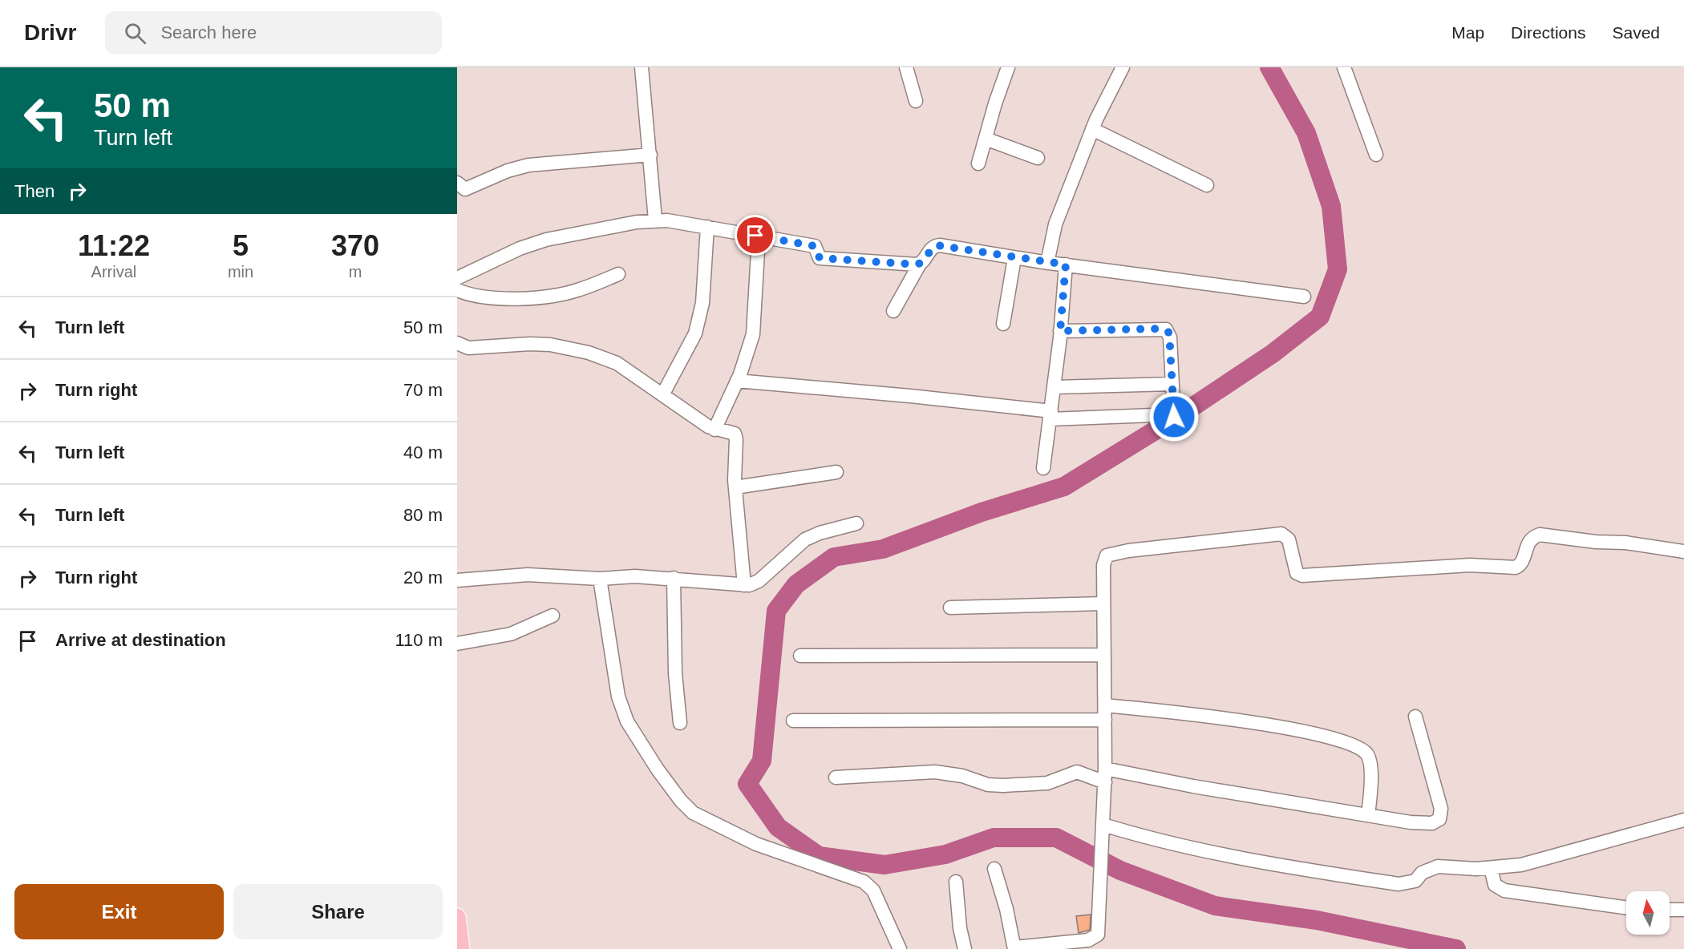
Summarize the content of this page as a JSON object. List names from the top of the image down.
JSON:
{
  "north": "top",
  "page": {
    "header": "Drivr",
    "search": "Search here",
    "nav": ["Map", "Directions", "Saved"],
    "turn": ["50 m", "Turn left"],
    "then": "Then",
    "eta": [
      "11:22",
      "Arrival",
      "5",
      "min",
      "370",
      "m"
    ],
    "list": [
      {
        "name": "Turn left",
        "value": "50 m"
      },
      {
        "name": "Turn right",
        "value": "70 m"
      },
      {
        "name": "Turn left",
        "value": "40 m"
      },
      {
        "name": "Turn left",
        "value": "80 m"
      },
      {
        "name": "Turn right",
        "value": "20 m"
      },
      {
        "name": "Arrive at destination",
        "value": "110 m"
      }
    ],
    "buttons": ["Exit", "Share"]
  }
}
